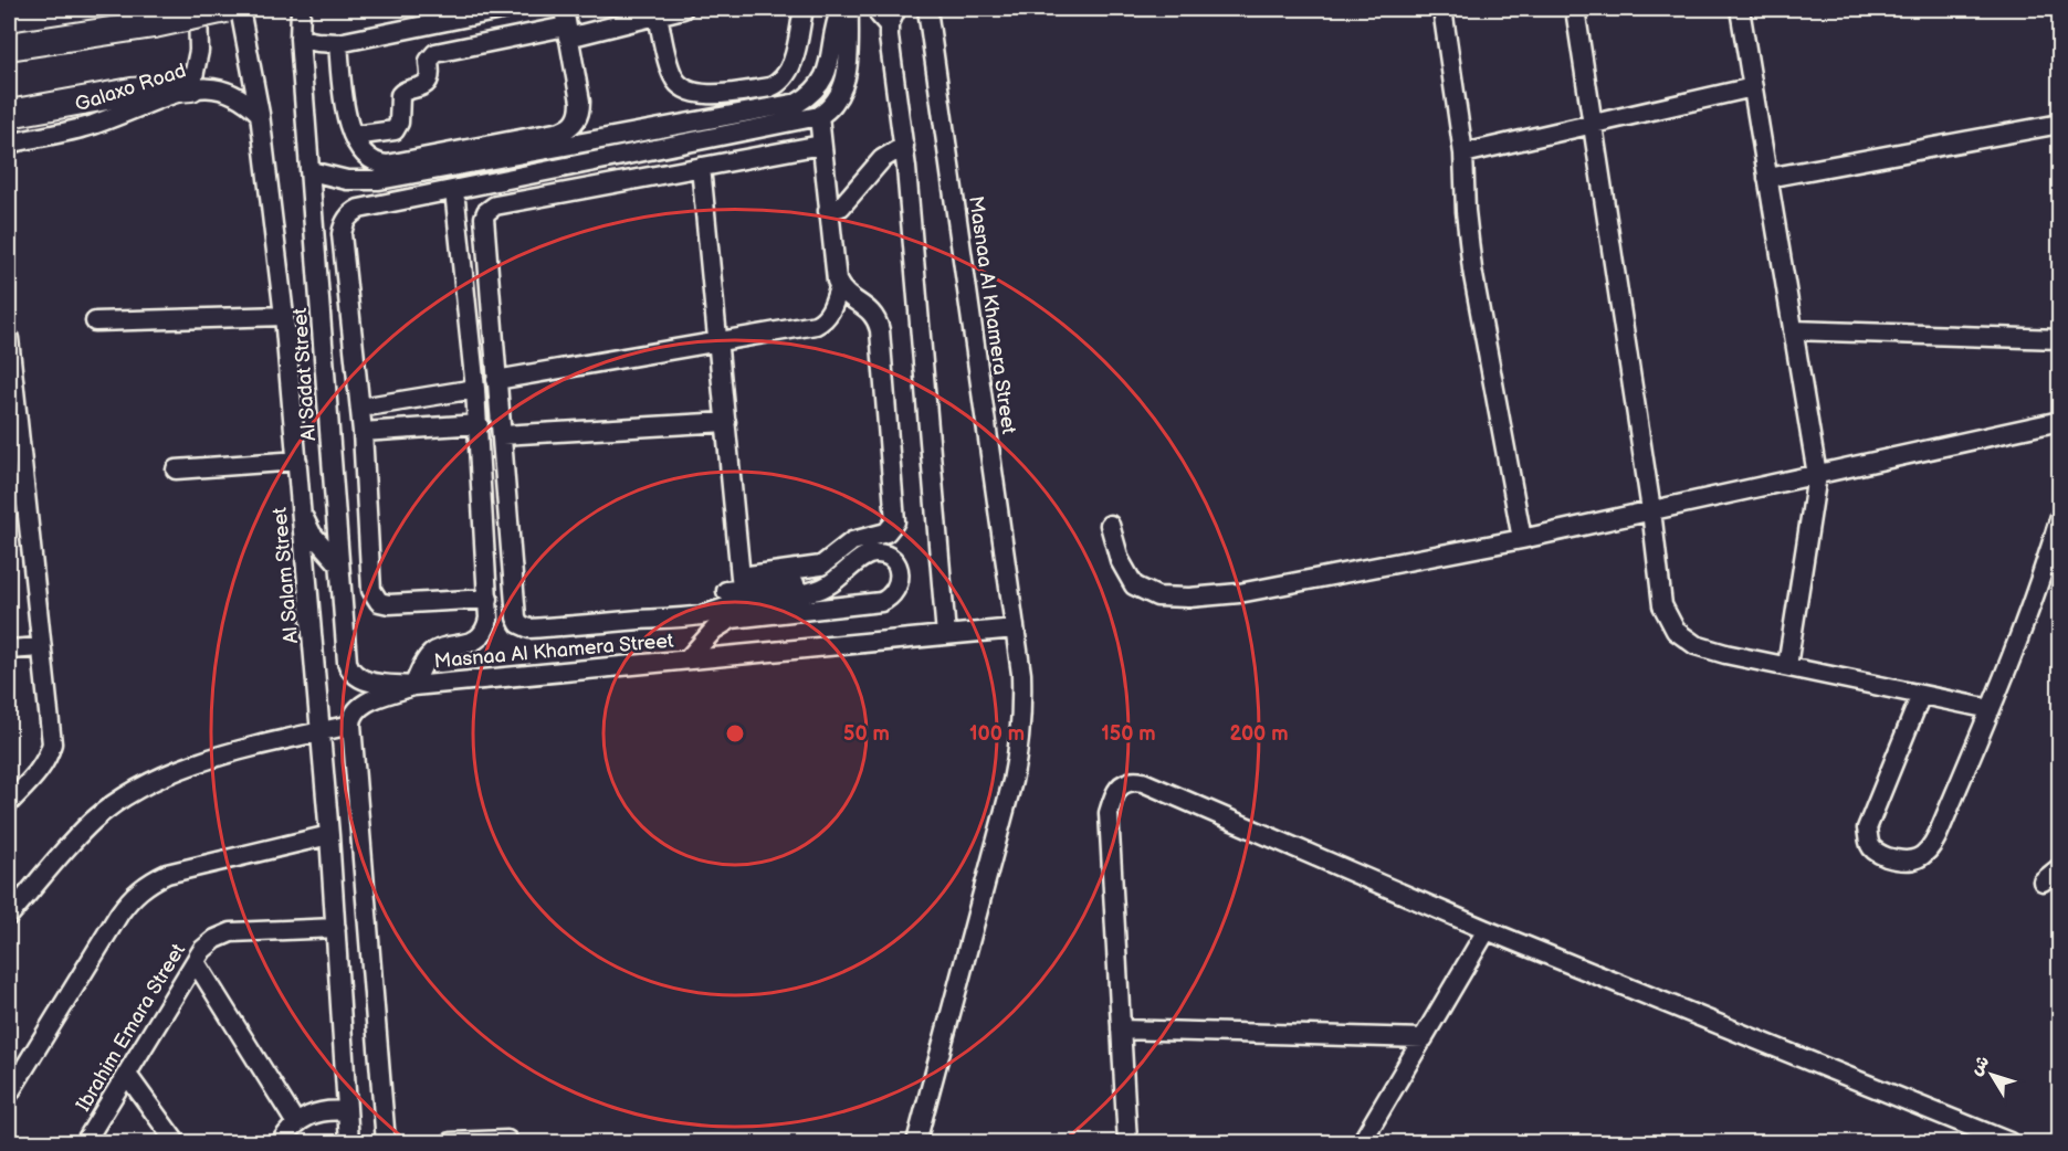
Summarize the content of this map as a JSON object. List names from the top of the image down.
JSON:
{
  "streets": {
    "street": [
      "Galaxo Road",
      "Masnaa Al Khamera Street",
      "Al Sadat Street",
      "Al Salam Street",
      "Ibrahim Emara Street"
    ]
  },
  "crossings": [
    ["Galaxo Road", "Al Salam Street"],
    ["Masnaa Al Khamera Street", "Al Sadat Street"],
    ["Al Salam Street", "Ibrahim Emara Street"]
  ],
  "north": "top left",
  "rings": [
    "50 m",
    "100 m",
    "150 m",
    "200 m"
  ]
}
